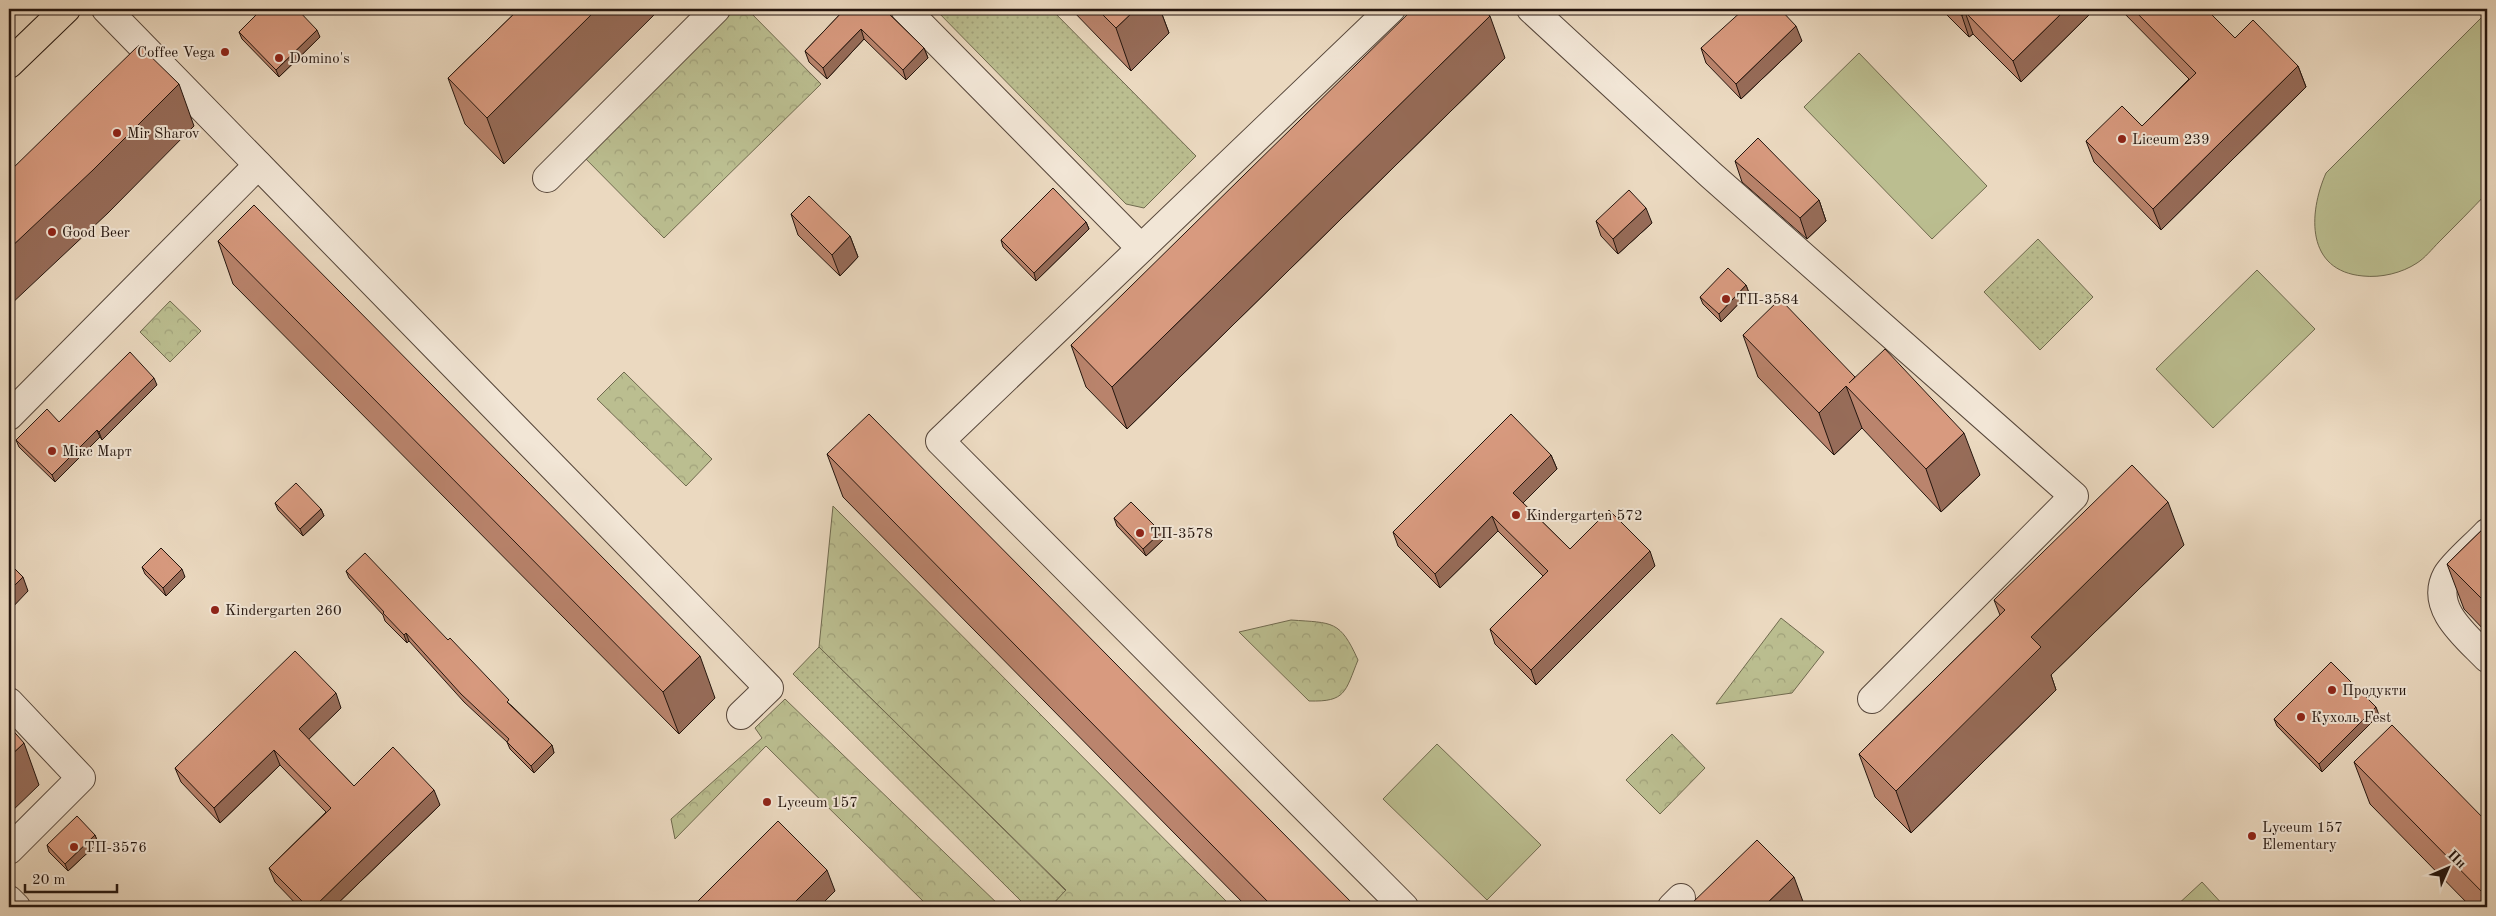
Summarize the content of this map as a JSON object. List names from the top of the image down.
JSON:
{
  "places": [
    "Coffee Vega",
    "Domino's",
    "Mir Sharov",
    "Liceum 239",
    "Good Beer",
    "ТП-3584",
    "Мікс Март",
    "Kindergarten 572",
    "ТП-3578",
    "Kindergarten 260",
    "Продукти",
    "Кухоль Fest",
    "Lyceum 157",
    "Lyceum 157 Elementary",
    "ТП-3576"
  ],
  "scale_bar": "20 m",
  "north": "top right"
}
